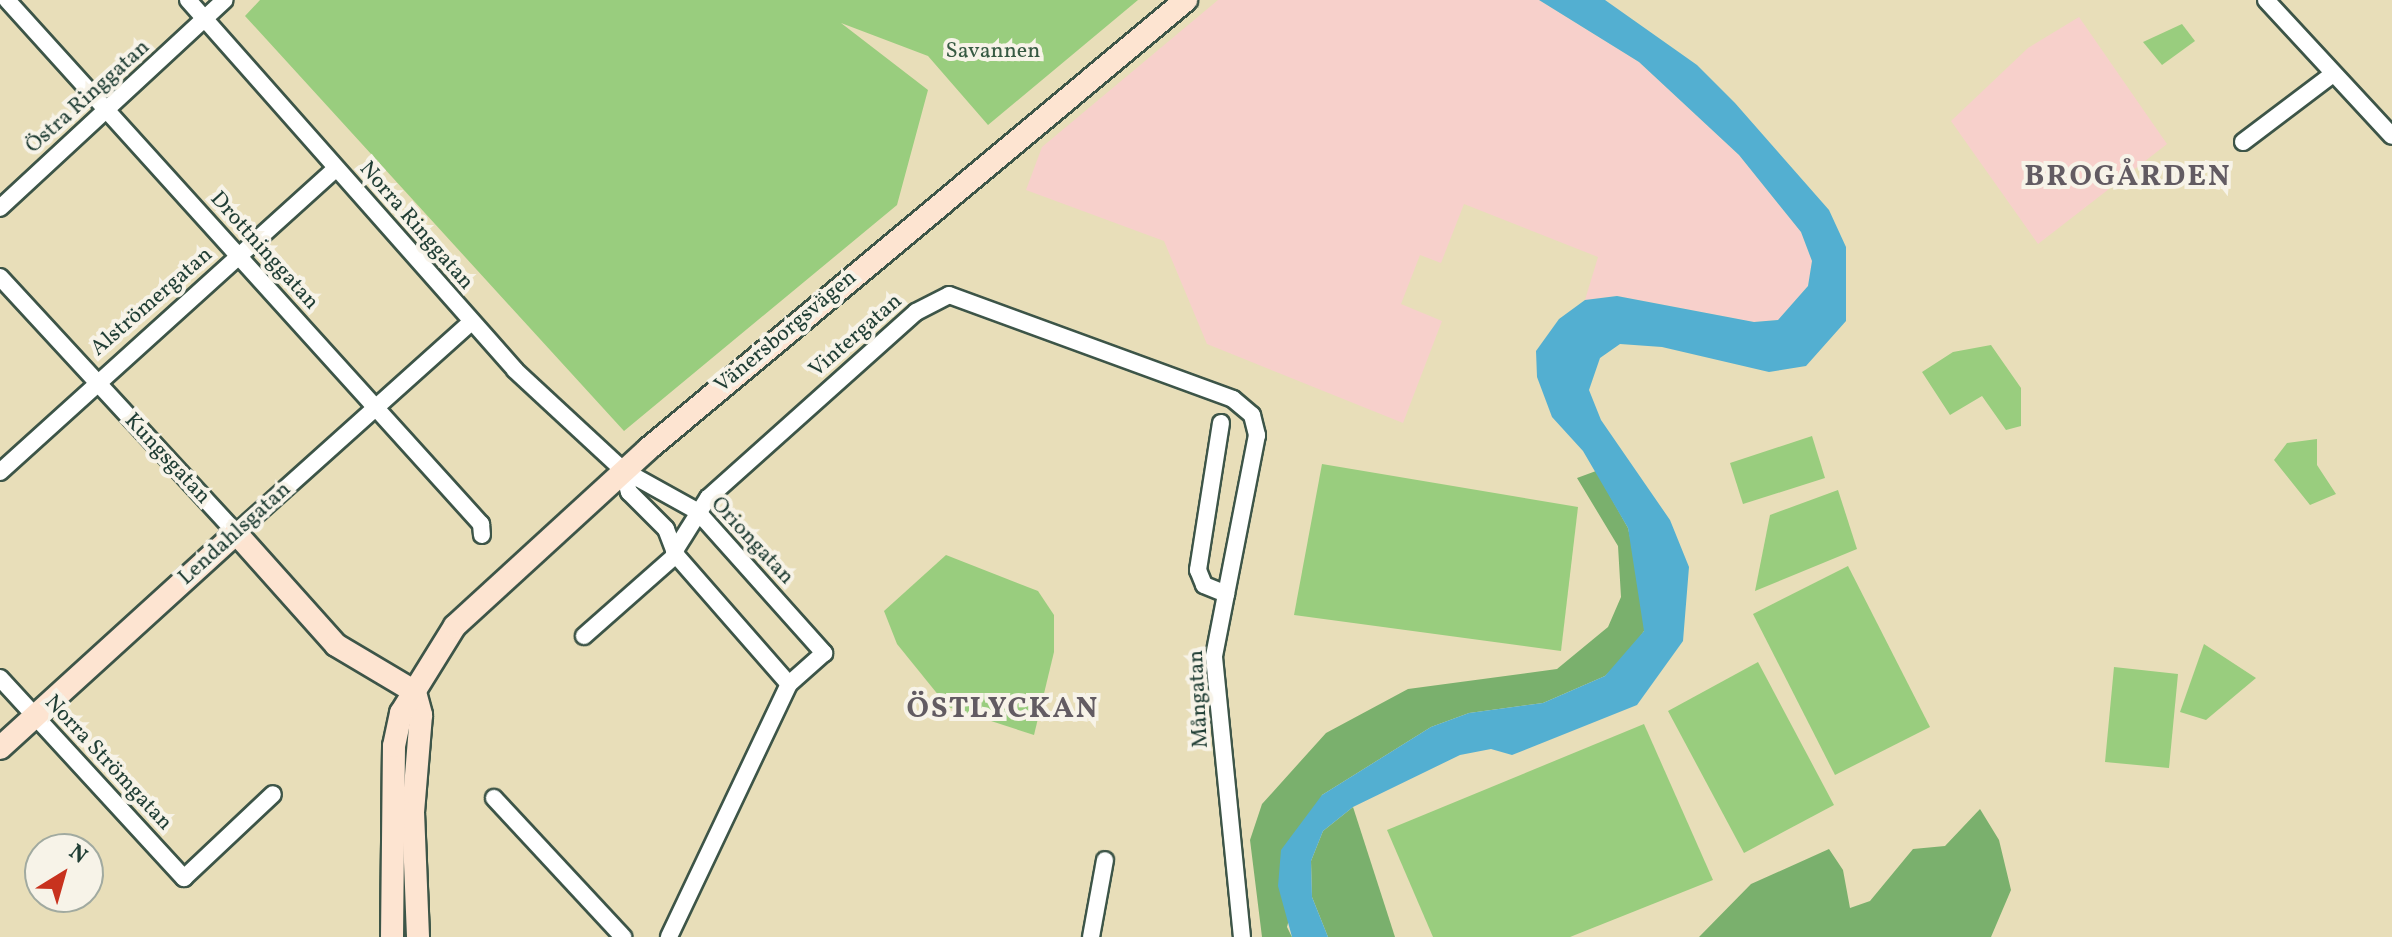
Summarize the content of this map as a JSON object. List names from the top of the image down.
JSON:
{
  "streets": {
    "main road": ["Vänersborgsvägen", "Kungsgatan", "Lendahlsgatan"],
    "street": [
      "Östra Ringgatan",
      "Norra Ringgatan",
      "Drottninggatan",
      "Alströmergatan",
      "Vintergatan",
      "Oriongatan",
      "Mångatan",
      "Norra Strömgatan"
    ]
  },
  "crossings": [
    ["Östra Ringgatan", "Norra Ringgatan"],
    ["Östra Ringgatan", "Drottninggatan"],
    ["Norra Ringgatan", "Alströmergatan"],
    ["Norra Ringgatan", "Vänersborgsvägen"],
    ["Norra Ringgatan", "Lendahlsgatan"],
    ["Norra Ringgatan", "Oriongatan"],
    ["Drottninggatan", "Alströmergatan"],
    ["Drottninggatan", "Lendahlsgatan"],
    ["Alströmergatan", "Kungsgatan"],
    ["Vänersborgsvägen", "Kungsgatan"],
    ["Vänersborgsvägen", "Oriongatan"],
    ["Vintergatan", "Oriongatan"],
    ["Vintergatan", "Mångatan"],
    ["Kungsgatan", "Lendahlsgatan"],
    ["Lendahlsgatan", "Norra Strömgatan"]
  ],
  "districts": ["BROGÅRDEN", "ÖSTLYCKAN"],
  "parks": ["Savannen"],
  "north": "top right"
}
